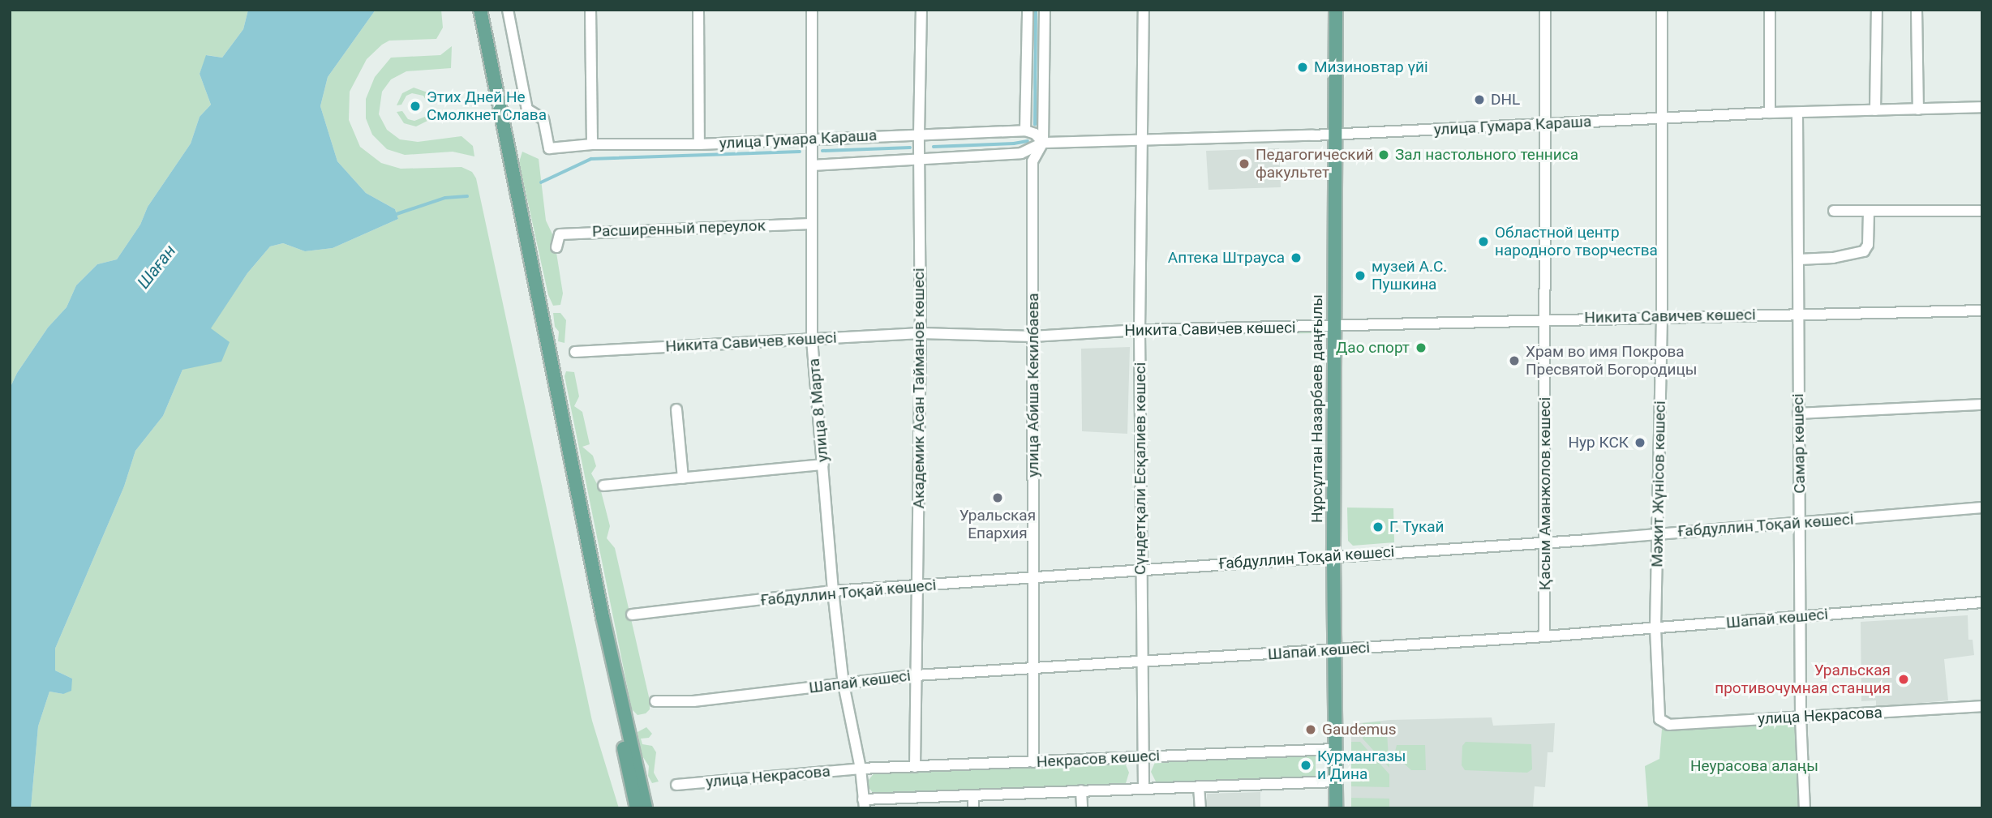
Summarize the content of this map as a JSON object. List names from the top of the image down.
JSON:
{
  "streets": {
    "main road": ["Нұрсұлтан Назарбаев даңғылы"],
    "street": [
      "улица Гумара Караша",
      "Расширенный переулок",
      "Никита Савичев көшесі",
      "улица Абиша Кекилбаева",
      "Академик Асан Тайманов көшесі",
      "улица 8 Марта",
      "Самар көшесі",
      "Сүндетқали Есқалиев көшесі",
      "Мәжит Жүнісов көшесі",
      "Қасым Аманжолов көшесі",
      "Ғабдуллин Тоқай көшесі",
      "Шапай көшесі",
      "улица Некрасова",
      "Некрасов көшесі"
    ]
  },
  "crossings": [
    ["улица Гумара Караша", "улица Абиша Кекилбаева"],
    ["улица Гумара Караша", "Академик Асан Тайманов көшесі"],
    ["улица Гумара Караша", "Нұрсұлтан Назарбаев даңғылы"],
    ["улица Гумара Караша", "улица 8 Марта"],
    ["улица Гумара Караша", "Самар көшесі"],
    ["улица Гумара Караша", "Сүндетқали Есқалиев көшесі"],
    ["улица Гумара Караша", "Мәжит Жүнісов көшесі"],
    ["улица Гумара Караша", "Қасым Аманжолов көшесі"],
    ["Расширенный переулок", "улица 8 Марта"],
    ["Никита Савичев көшесі", "улица Абиша Кекилбаева"],
    ["Никита Савичев көшесі", "Академик Асан Тайманов көшесі"],
    ["Никита Савичев көшесі", "Нұрсұлтан Назарбаев даңғылы"],
    ["Никита Савичев көшесі", "улица 8 Марта"],
    ["Никита Савичев көшесі", "Самар көшесі"],
    ["Никита Савичев көшесі", "Сүндетқали Есқалиев көшесі"],
    ["Никита Савичев көшесі", "Мәжит Жүнісов көшесі"],
    ["Никита Савичев көшесі", "Қасым Аманжолов көшесі"],
    ["улица Абиша Кекилбаева", "Ғабдуллин Тоқай көшесі"],
    ["улица Абиша Кекилбаева", "Шапай көшесі"],
    ["улица Абиша Кекилбаева", "Некрасов көшесі"],
    ["Академик Асан Тайманов көшесі", "Ғабдуллин Тоқай көшесі"],
    ["Академик Асан Тайманов көшесі", "Шапай көшесі"],
    ["Академик Асан Тайманов көшесі", "Некрасов көшесі"],
    ["Нұрсұлтан Назарбаев даңғылы", "Ғабдуллин Тоқай көшесі"],
    ["Нұрсұлтан Назарбаев даңғылы", "Шапай көшесі"],
    ["Нұрсұлтан Назарбаев даңғылы", "Некрасов көшесі"],
    ["улица 8 Марта", "Ғабдуллин Тоқай көшесі"],
    ["улица 8 Марта", "Шапай көшесі"],
    ["улица 8 Марта", "улица Некрасова"],
    ["улица 8 Марта", "Некрасов көшесі"],
    ["Самар көшесі", "Ғабдуллин Тоқай көшесі"],
    ["Самар көшесі", "Шапай көшесі"],
    ["Самар көшесі", "улица Некрасова"],
    ["Сүндетқали Есқалиев көшесі", "Ғабдуллин Тоқай көшесі"],
    ["Сүндетқали Есқалиев көшесі", "Шапай көшесі"],
    ["Сүндетқали Есқалиев көшесі", "Некрасов көшесі"],
    ["Мәжит Жүнісов көшесі", "Ғабдуллин Тоқай көшесі"],
    ["Мәжит Жүнісов көшесі", "Шапай көшесі"],
    ["Мәжит Жүнісов көшесі", "улица Некрасова"],
    ["Қасым Аманжолов көшесі", "Ғабдуллин Тоқай көшесі"],
    ["Қасым Аманжолов көшесі", "Шапай көшесі"],
    ["улица Некрасова", "Некрасов көшесі"]
  ],
  "water": ["Шаған"],
  "parks": ["Неурасова алаңы"],
  "places": [
    "Мизиновтар үйі",
    "DHL",
    "Этих Дней Не Смолкнет Слава",
    "Зал настольного тенниса",
    "Педагогический факультет",
    "Областной центр народного творчества",
    "Аптека Штрауса",
    "музей А.С. Пушкина",
    "Дао спорт",
    "Храм во имя Покрова Пресвятой Богородицы",
    "Нур КСК",
    "Уральская Епархия",
    "Г. Тукай",
    "Уральская противочумная станция",
    "Gaudemus",
    "Курмангазы и Дина"
  ]
}
